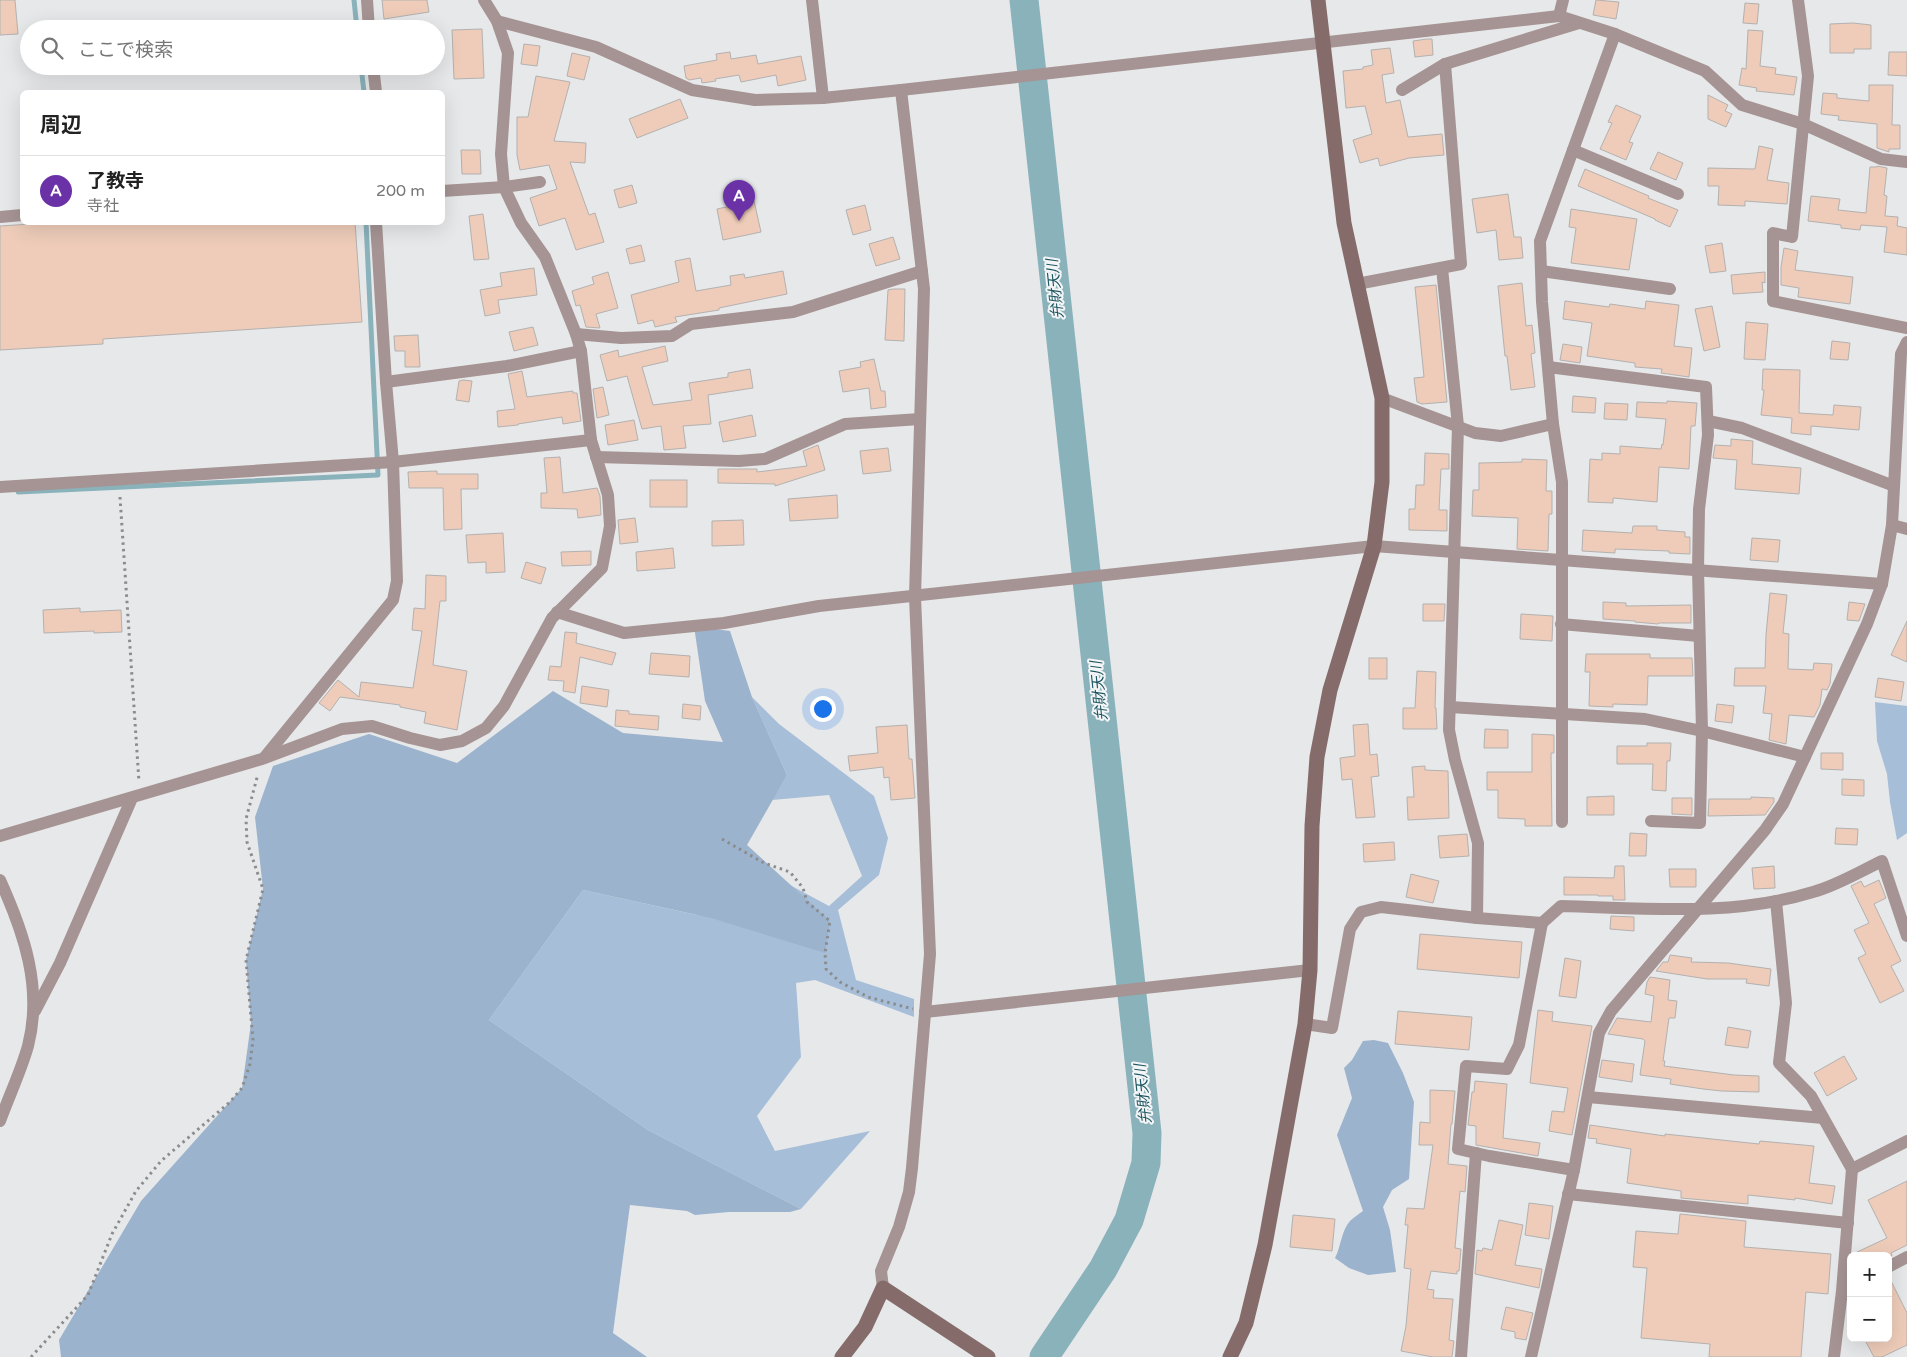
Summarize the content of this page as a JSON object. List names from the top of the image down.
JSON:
{
  "water": ["弁財天川"],
  "page": {
    "search": "ここで検索",
    "heading": "周辺",
    "list": [
      {
        "mark": "A",
        "name": "了教寺",
        "note": "寺社",
        "value": "200 m"
      }
    ],
    "pins": "A",
    "map_buttons": ["+", "−"]
  }
}
